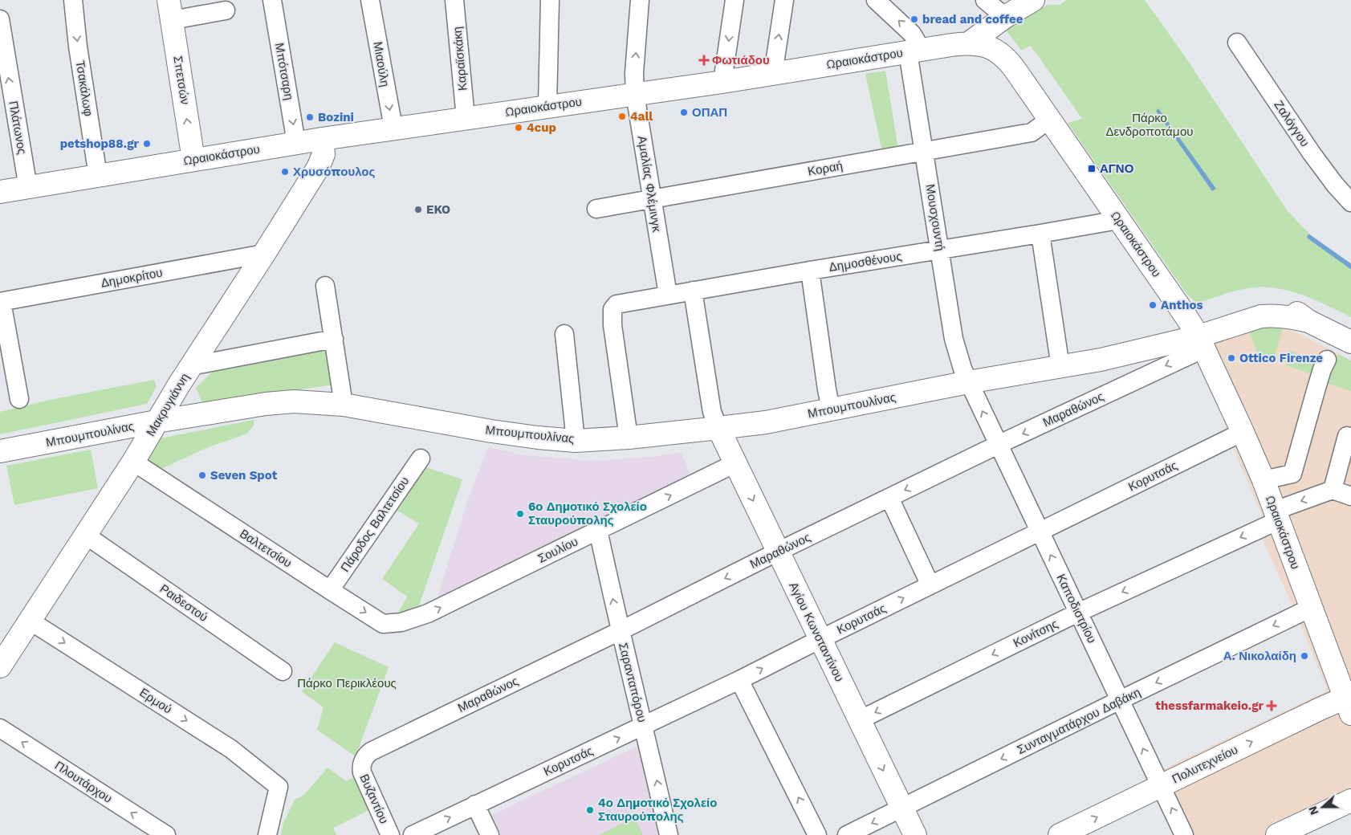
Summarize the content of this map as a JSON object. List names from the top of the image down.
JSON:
{
  "streets": {
    "main road": [
      "Ωραιοκάστρου",
      "Σπετσών",
      "Μακρυγιάννη",
      "Μπουμπουλίνας",
      "Αγίου Κωνσταντίνου",
      "Πολυτεχνείου"
    ],
    "street": [
      "Καραϊσκάκη",
      "Μιαούλη",
      "Μπότσαρη",
      "Τσακάλωφ",
      "Ζαλόγγου",
      "Πλάτωνος",
      "Κοραή",
      "Αμαλίας Φλέμινγκ",
      "Μουσχουντή",
      "Δημοσθένους",
      "Δημοκρίτου",
      "Μαραθώνος",
      "Κορυτσάς",
      "Πάροδος Βαλτετσίου",
      "Βαλτετσίου",
      "Σουλίου",
      "Ραιδεστού",
      "Καποδιστρίου",
      "Κονίτσης",
      "Σαρανταπόρου",
      "Ερμού",
      "Συνταγματάρχου Δαβάκη",
      "Πλουτάρχου",
      "Βυζαντίου"
    ]
  },
  "crossings": [
    ["Καραϊσκάκη", "Ωραιοκάστρου"],
    ["Ωραιοκάστρου", "Μιαούλη"],
    ["Ωραιοκάστρου", "Μπότσαρη"],
    ["Ωραιοκάστρου", "Σπετσών"],
    ["Ωραιοκάστρου", "Τσακάλωφ"],
    ["Ωραιοκάστρου", "Πλάτωνος"],
    ["Ωραιοκάστρου", "Κοραή"],
    ["Ωραιοκάστρου", "Αμαλίας Φλέμινγκ"],
    ["Ωραιοκάστρου", "Μουσχουντή"],
    ["Ωραιοκάστρου", "Δημοσθένους"],
    ["Ωραιοκάστρου", "Μακρυγιάννη"],
    ["Ωραιοκάστρου", "Μπουμπουλίνας"],
    ["Ωραιοκάστρου", "Μαραθώνος"],
    ["Ωραιοκάστρου", "Κορυτσάς"],
    ["Ωραιοκάστρου", "Κονίτσης"],
    ["Ωραιοκάστρου", "Συνταγματάρχου Δαβάκη"],
    ["Ωραιοκάστρου", "Πολυτεχνείου"],
    ["Κοραή", "Αμαλίας Φλέμινγκ"],
    ["Κοραή", "Μουσχουντή"],
    ["Αμαλίας Φλέμινγκ", "Δημοσθένους"],
    ["Μουσχουντή", "Δημοσθένους"],
    ["Μουσχουντή", "Μπουμπουλίνας"],
    ["Μουσχουντή", "Καποδιστρίου"],
    ["Δημοσθένους", "Μπουμπουλίνας"],
    ["Δημοκρίτου", "Μακρυγιάννη"],
    ["Μακρυγιάννη", "Μπουμπουλίνας"],
    ["Μακρυγιάννη", "Βαλτετσίου"],
    ["Μακρυγιάννη", "Ραιδεστού"],
    ["Μακρυγιάννη", "Ερμού"],
    ["Μπουμπουλίνας", "Μαραθώνος"],
    ["Μπουμπουλίνας", "Καποδιστρίου"],
    ["Μπουμπουλίνας", "Αγίου Κωνσταντίνου"],
    ["Μαραθώνος", "Καποδιστρίου"],
    ["Μαραθώνος", "Αγίου Κωνσταντίνου"],
    ["Μαραθώνος", "Σαρανταπόρου"],
    ["Μαραθώνος", "Βυζαντίου"],
    ["Κορυτσάς", "Καποδιστρίου"],
    ["Κορυτσάς", "Αγίου Κωνσταντίνου"],
    ["Κορυτσάς", "Σαρανταπόρου"],
    ["Πάροδος Βαλτετσίου", "Βαλτετσίου"],
    ["Βαλτετσίου", "Σουλίου"],
    ["Σουλίου", "Αγίου Κωνσταντίνου"],
    ["Σουλίου", "Σαρανταπόρου"],
    ["Καποδιστρίου", "Κονίτσης"],
    ["Καποδιστρίου", "Συνταγματάρχου Δαβάκη"],
    ["Καποδιστρίου", "Πολυτεχνείου"],
    ["Αγίου Κωνσταντίνου", "Κονίτσης"],
    ["Αγίου Κωνσταντίνου", "Συνταγματάρχου Δαβάκη"]
  ],
  "one_way": [
    "Μιαούλη",
    "Μπότσαρη",
    "Σπετσών",
    "Τσακάλωφ",
    "Πλάτωνος",
    "Μαραθώνος",
    "Κορυτσάς",
    "Σουλίου",
    "Καποδιστρίου",
    "Αγίου Κωνσταντίνου",
    "Κονίτσης",
    "Ερμού",
    "Συνταγματάρχου Δαβάκη",
    "Πολυτεχνείου",
    "Πλουτάρχου"
  ],
  "parks": ["Πάρκο Δενδροποτάμου", "Πάρκο Περικλέους"],
  "places": {
    "other": [
      "bread and coffee",
      "ΟΠΑΠ",
      "4all",
      "Bozini",
      "4cup",
      "petshop88.gr",
      "Χρυσόπουλος",
      "EKO",
      "Anthos",
      "Ottico Firenze",
      "Seven Spot",
      "6ο Δημοτικό Σχολείο Σταυρούπολης",
      "Α. Νικολαίδη",
      "4ο Δημοτικό Σχολείο Σταυρούπολης"
    ],
    "health": ["Φωτιάδου", "thessfarmakeio.gr"],
    "transit": ["ΑΓΝΟ"]
  },
  "north": "left"
}
